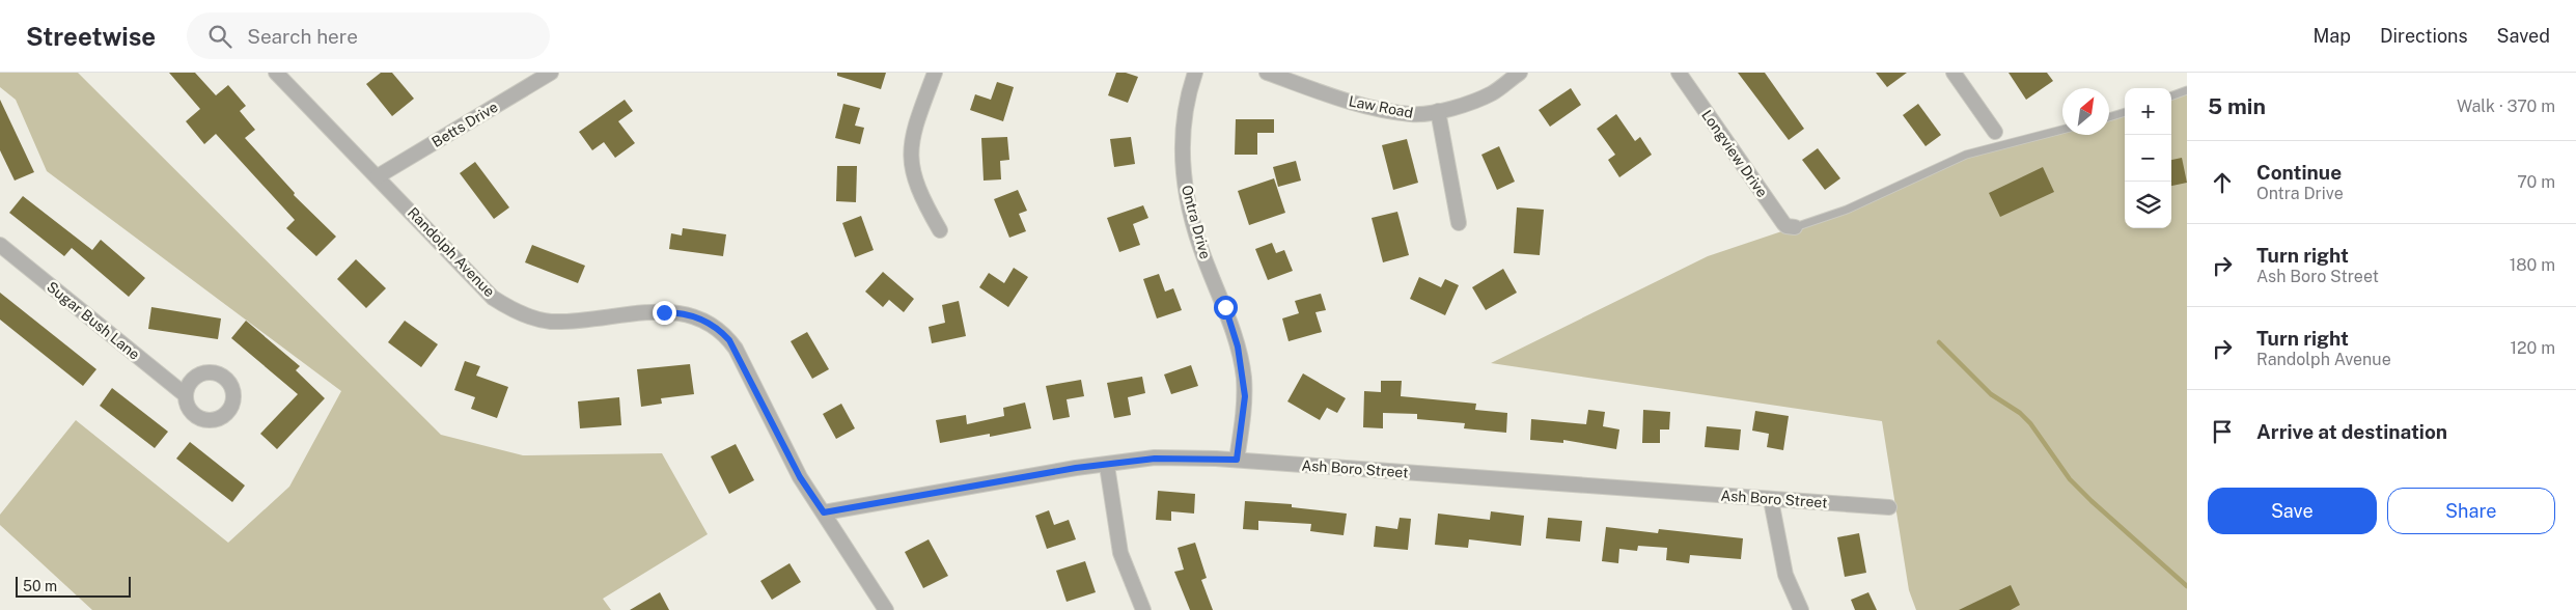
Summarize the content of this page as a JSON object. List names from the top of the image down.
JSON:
{
  "streets": {
    "street": [
      "Law Road",
      "Betts Drive",
      "Longview Drive",
      "Ontra Drive",
      "Randolph Avenue",
      "Sugar Bush Lane",
      "Ash Boro Street"
    ]
  },
  "crossings": [
    ["Betts Drive", "Randolph Avenue"],
    ["Ontra Drive", "Ash Boro Street"],
    ["Randolph Avenue", "Ash Boro Street"]
  ],
  "scale_bar": "50 m",
  "north": "top right",
  "page": {
    "header": "Streetwise",
    "search": "Search here",
    "nav": ["Map", "Directions", "Saved"],
    "heading": ["5 min", "Walk · 370 m"],
    "map_buttons": ["+", "−"],
    "list": [
      ["Continue", "Ontra Drive", "70 m"],
      ["Turn right", "Ash Boro Street", "180 m"],
      ["Turn right", "Randolph Avenue", "120 m"],
      "Arrive at destination"
    ],
    "buttons": ["Save", "Share"],
    "scale": "50 m"
  }
}
